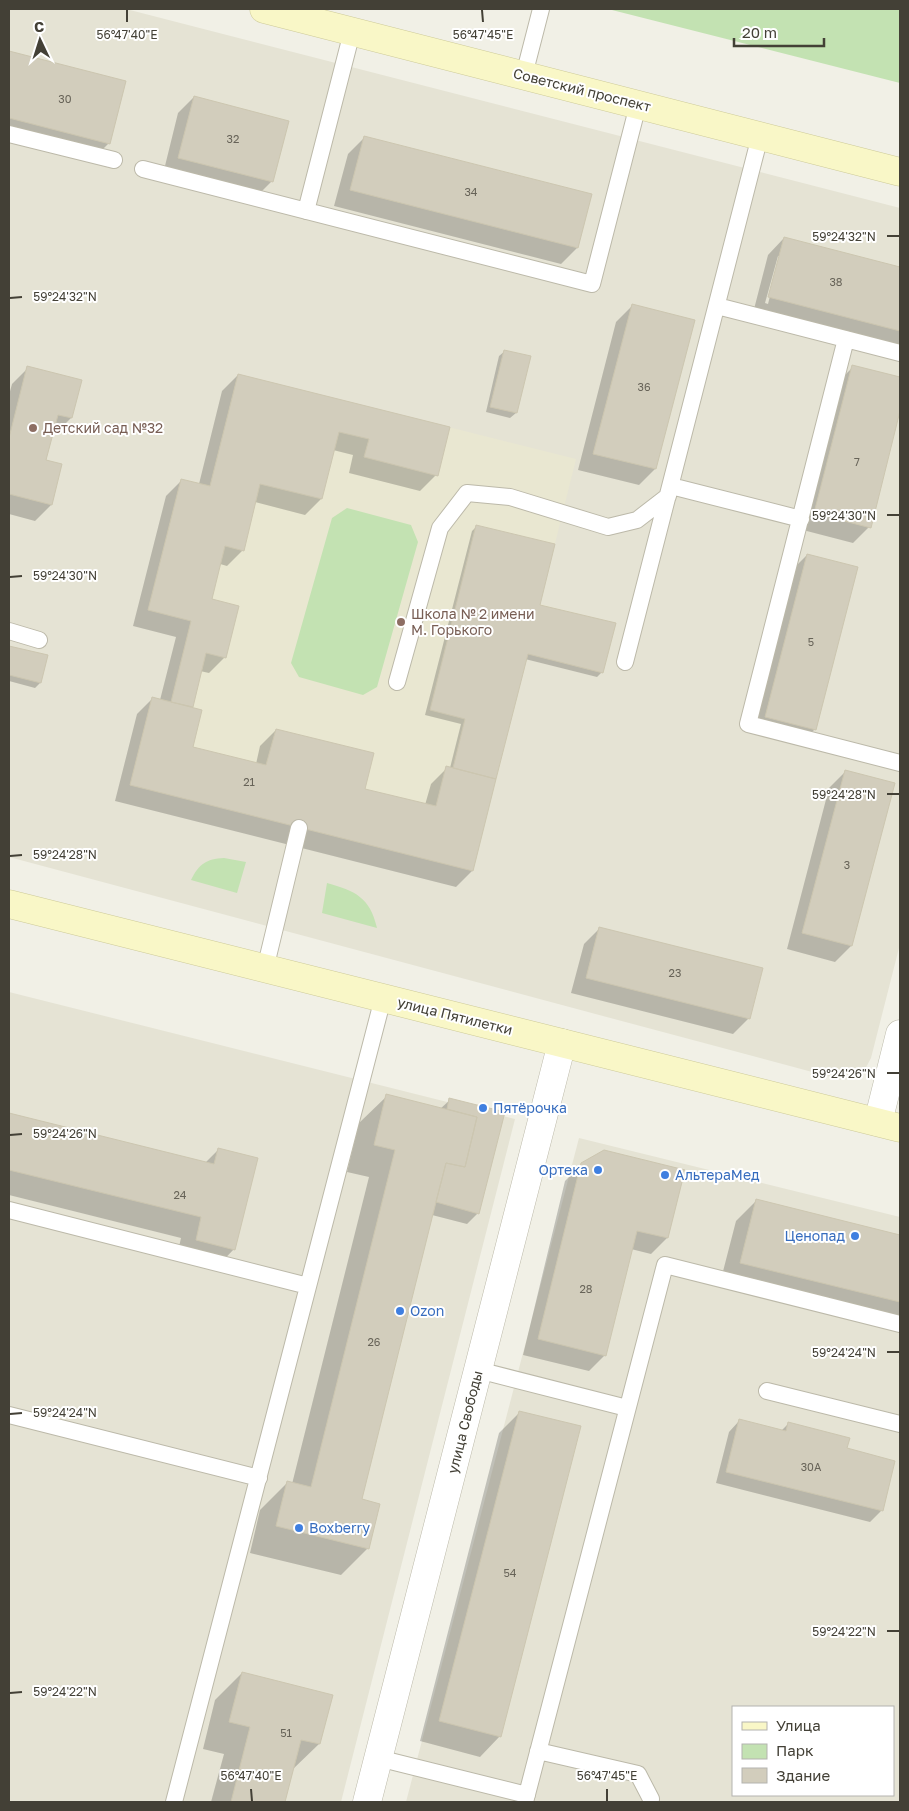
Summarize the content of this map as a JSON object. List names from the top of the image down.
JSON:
{
  "streets": {
    "main road": ["Советский проспект", "улица Пятилетки"],
    "street": ["улица Свободы"]
  },
  "crossings": [
    ["улица Пятилетки", "улица Свободы"]
  ],
  "places": [
    "Детский сад №32",
    "Школа № 2 имени М. Горького",
    "Пятёрочка",
    "Ортека",
    "АльтераМед",
    "Ценопад",
    "Ozon",
    "Boxberry"
  ],
  "house_numbers": [
    "30",
    "32",
    "34",
    "38",
    "36",
    "7",
    "5",
    "21",
    "3",
    "23",
    "24",
    "28",
    "26",
    "30А",
    "54",
    "51"
  ],
  "legend": ["Улица", "Парк", "Здание"],
  "scale_bar": "20 m",
  "north": "top",
  "coordinates": [
    "56°47'40\"E",
    "56°47'45\"E",
    "59°24'32\"N",
    "59°24'30\"N",
    "59°24'28\"N",
    "59°24'26\"N",
    "59°24'24\"N",
    "59°24'22\"N"
  ]
}
